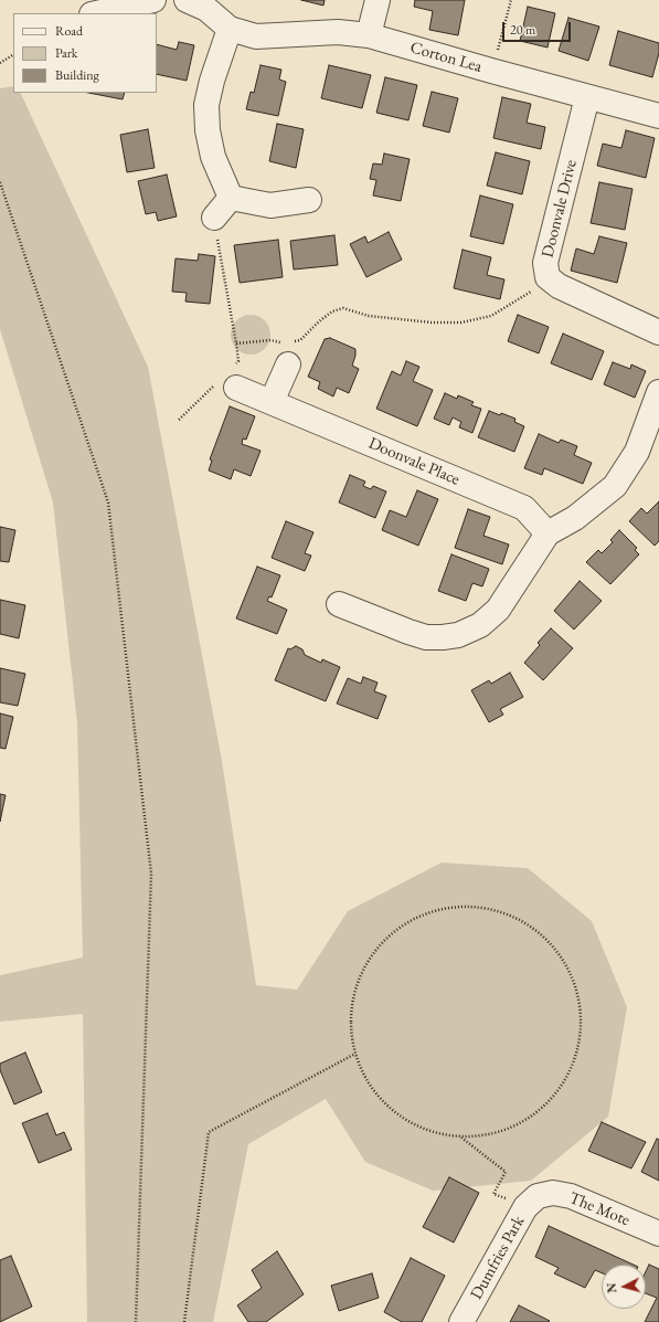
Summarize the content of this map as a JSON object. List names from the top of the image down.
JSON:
{
  "streets": {
    "street": [
      "Corton Lea",
      "Doonvale Drive",
      "Doonvale Place",
      "The Mote",
      "Dumfries Park"
    ]
  },
  "crossings": [
    ["Corton Lea", "Doonvale Drive"],
    ["The Mote", "Dumfries Park"]
  ],
  "legend": ["Road", "Park", "Building"],
  "scale_bar": "20 m",
  "north": "left"
}
